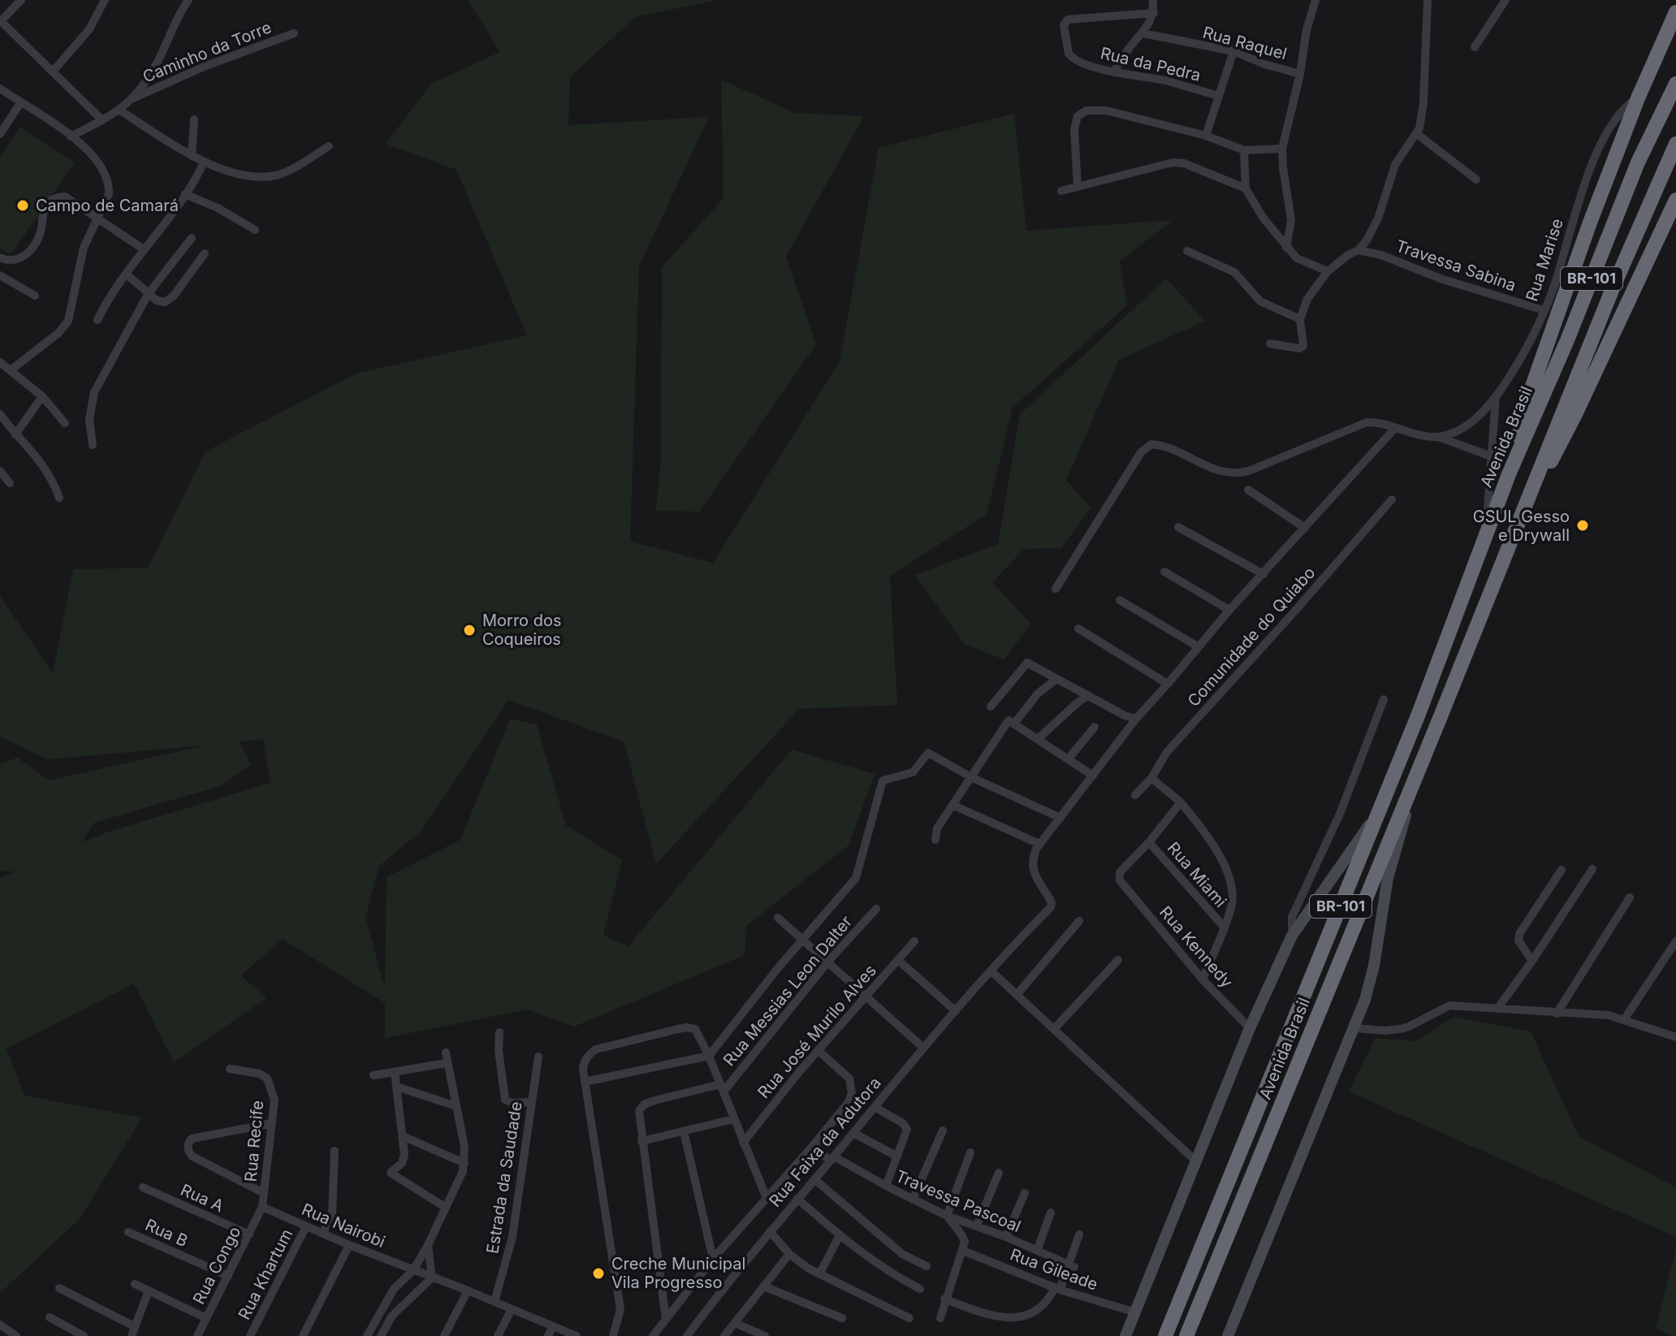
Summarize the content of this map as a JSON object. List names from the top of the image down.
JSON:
{
  "streets": {
    "highway": ["BR-101", "Avenida Brasil"],
    "street": [
      "Rua Raquel",
      "Caminho da Torre",
      "Rua da Pedra",
      "Rua Marise",
      "Travessa Sabina",
      "Comunidade do Quiabo",
      "Rua Miami",
      "Rua Kennedy",
      "Rua Messias Leon Dalter",
      "Rua José Murilo Alves",
      "Rua Recife",
      "Rua Faixa da Adutora",
      "Estrada da Saudade",
      "Rua A",
      "Travessa Pascoal",
      "Rua Nairobi",
      "Rua B",
      "Rua Congo",
      "Rua Gileade",
      "Rua Khartum"
    ]
  },
  "crossings": [
    ["Rua Marise", "Travessa Sabina"],
    ["Avenida Brasil", "Rua Kennedy"],
    ["Avenida Brasil", "Rua Gileade"],
    ["Rua Miami", "Rua Kennedy"],
    ["Rua José Murilo Alves", "Rua Faixa da Adutora"],
    ["Rua Recife", "Rua Nairobi"],
    ["Rua Recife", "Rua Congo"],
    ["Rua Faixa da Adutora", "Travessa Pascoal"],
    ["Estrada da Saudade", "Rua Nairobi"],
    ["Rua A", "Rua Congo"],
    ["Rua Nairobi", "Rua Congo"],
    ["Rua Nairobi", "Rua Khartum"],
    ["Rua B", "Rua Congo"]
  ],
  "places": [
    "Campo de Camará",
    "GSUL Gesso e Drywall",
    "Morro dos Coqueiros",
    "Creche Municipal Vila Progresso"
  ]
}
